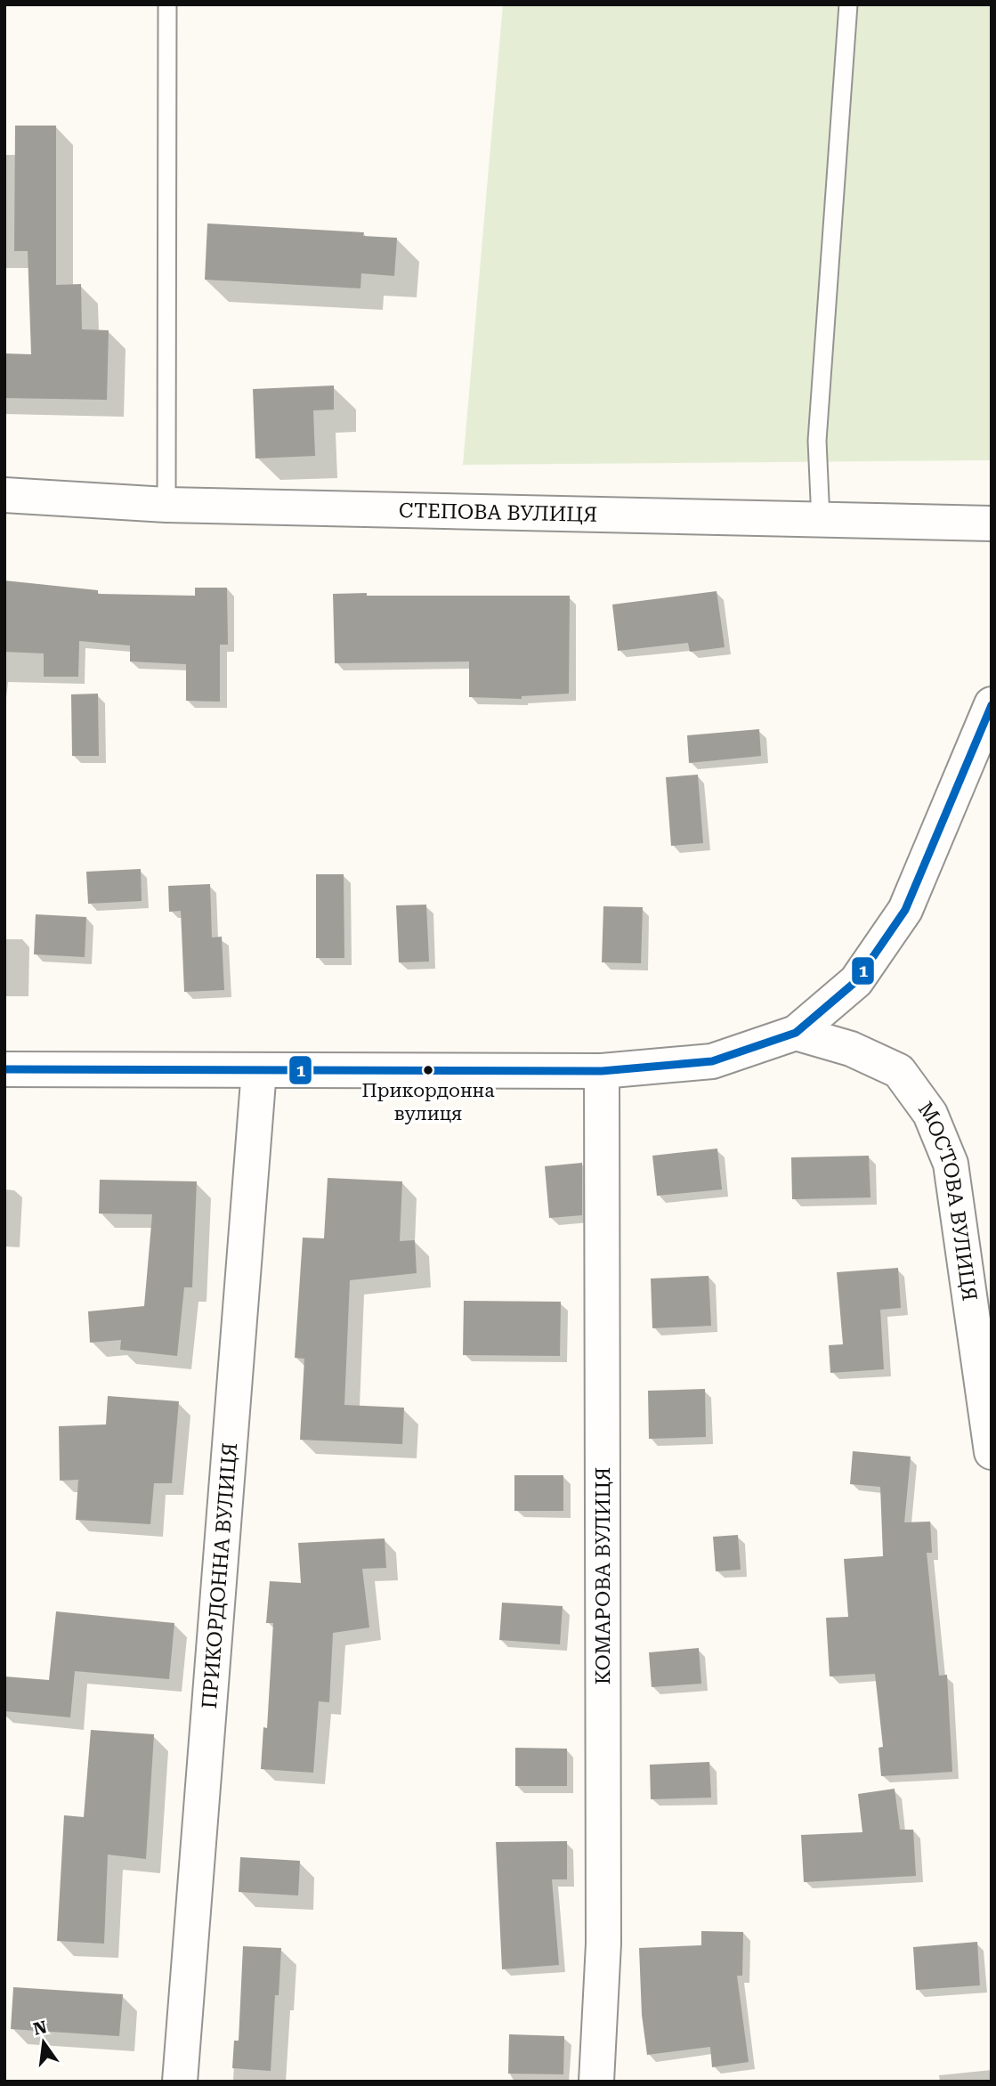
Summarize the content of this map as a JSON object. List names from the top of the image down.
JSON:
{
  "streets": {
    "street": [
      "СТЕПОВА ВУЛИЦЯ",
      "МОСТОВА ВУЛИЦЯ",
      "ПРИКОРДОННА ВУЛИЦЯ",
      "КОМАРОВА ВУЛИЦЯ"
    ]
  },
  "places": ["Прикордонна вулиця"],
  "lines": ["transit line 1"],
  "north": "top"
}
